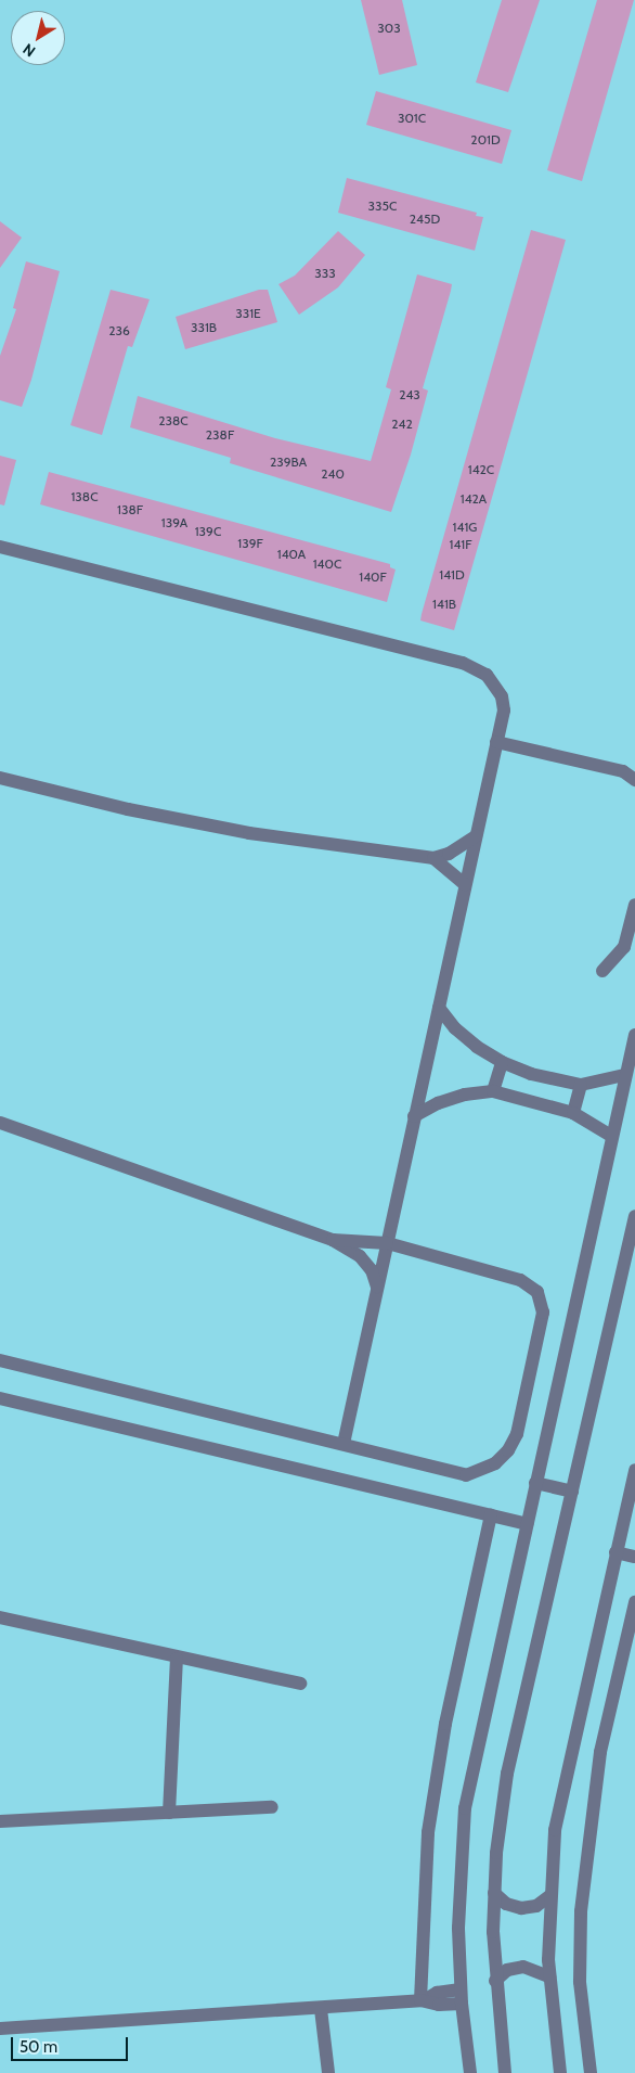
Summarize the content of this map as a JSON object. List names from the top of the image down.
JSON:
{
  "house_numbers": [
    "303",
    "301C",
    "201D",
    "335C",
    "245D",
    "333",
    "331E",
    "331B",
    "236",
    "243",
    "238C",
    "242",
    "238F",
    "239BA",
    "142C",
    "240",
    "138C",
    "142A",
    "138F",
    "139A",
    "141G",
    "139C",
    "139F",
    "141F",
    "140A",
    "140C",
    "141D",
    "140F",
    "141B"
  ],
  "scale_bar": "50 m",
  "north": "bottom left"
}
